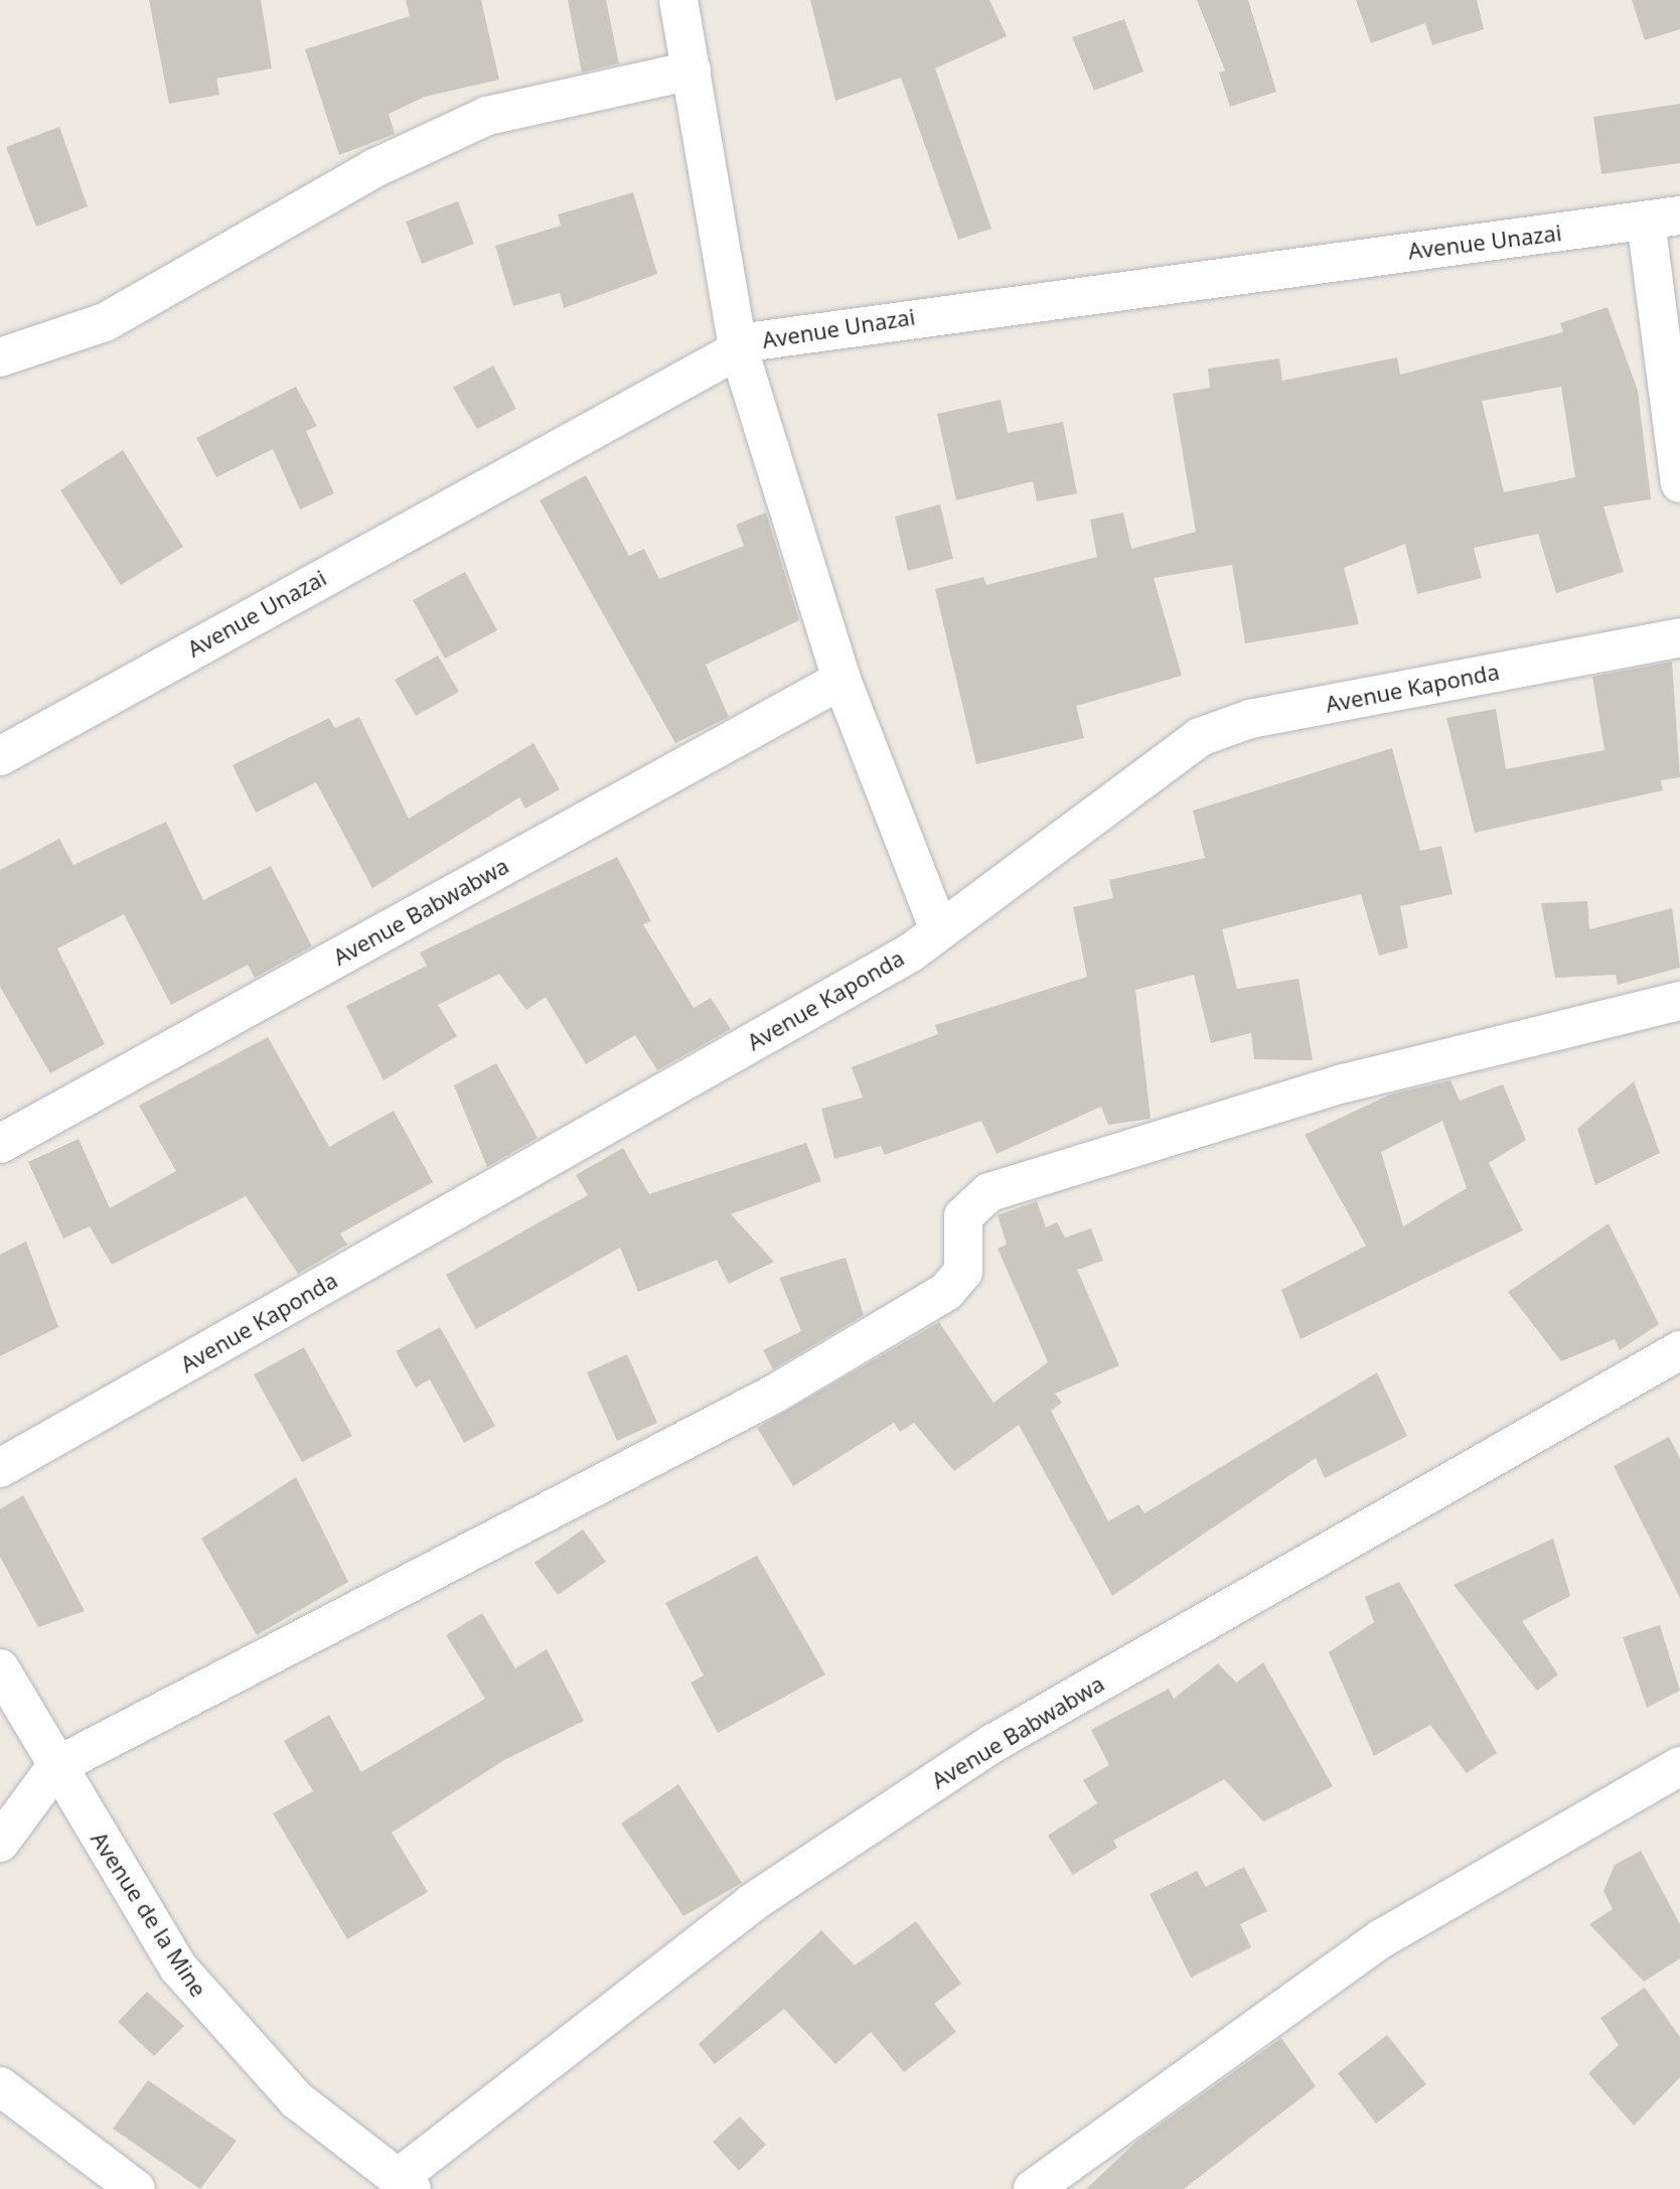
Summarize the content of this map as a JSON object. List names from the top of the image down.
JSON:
{
  "streets": {
    "street": [
      "Avenue Unazai",
      "Avenue Kaponda",
      "Avenue Babwabwa",
      "Avenue de la Mine"
    ]
  },
  "crossings": [
    ["Avenue Babwabwa", "Avenue de la Mine"]
  ]
}
